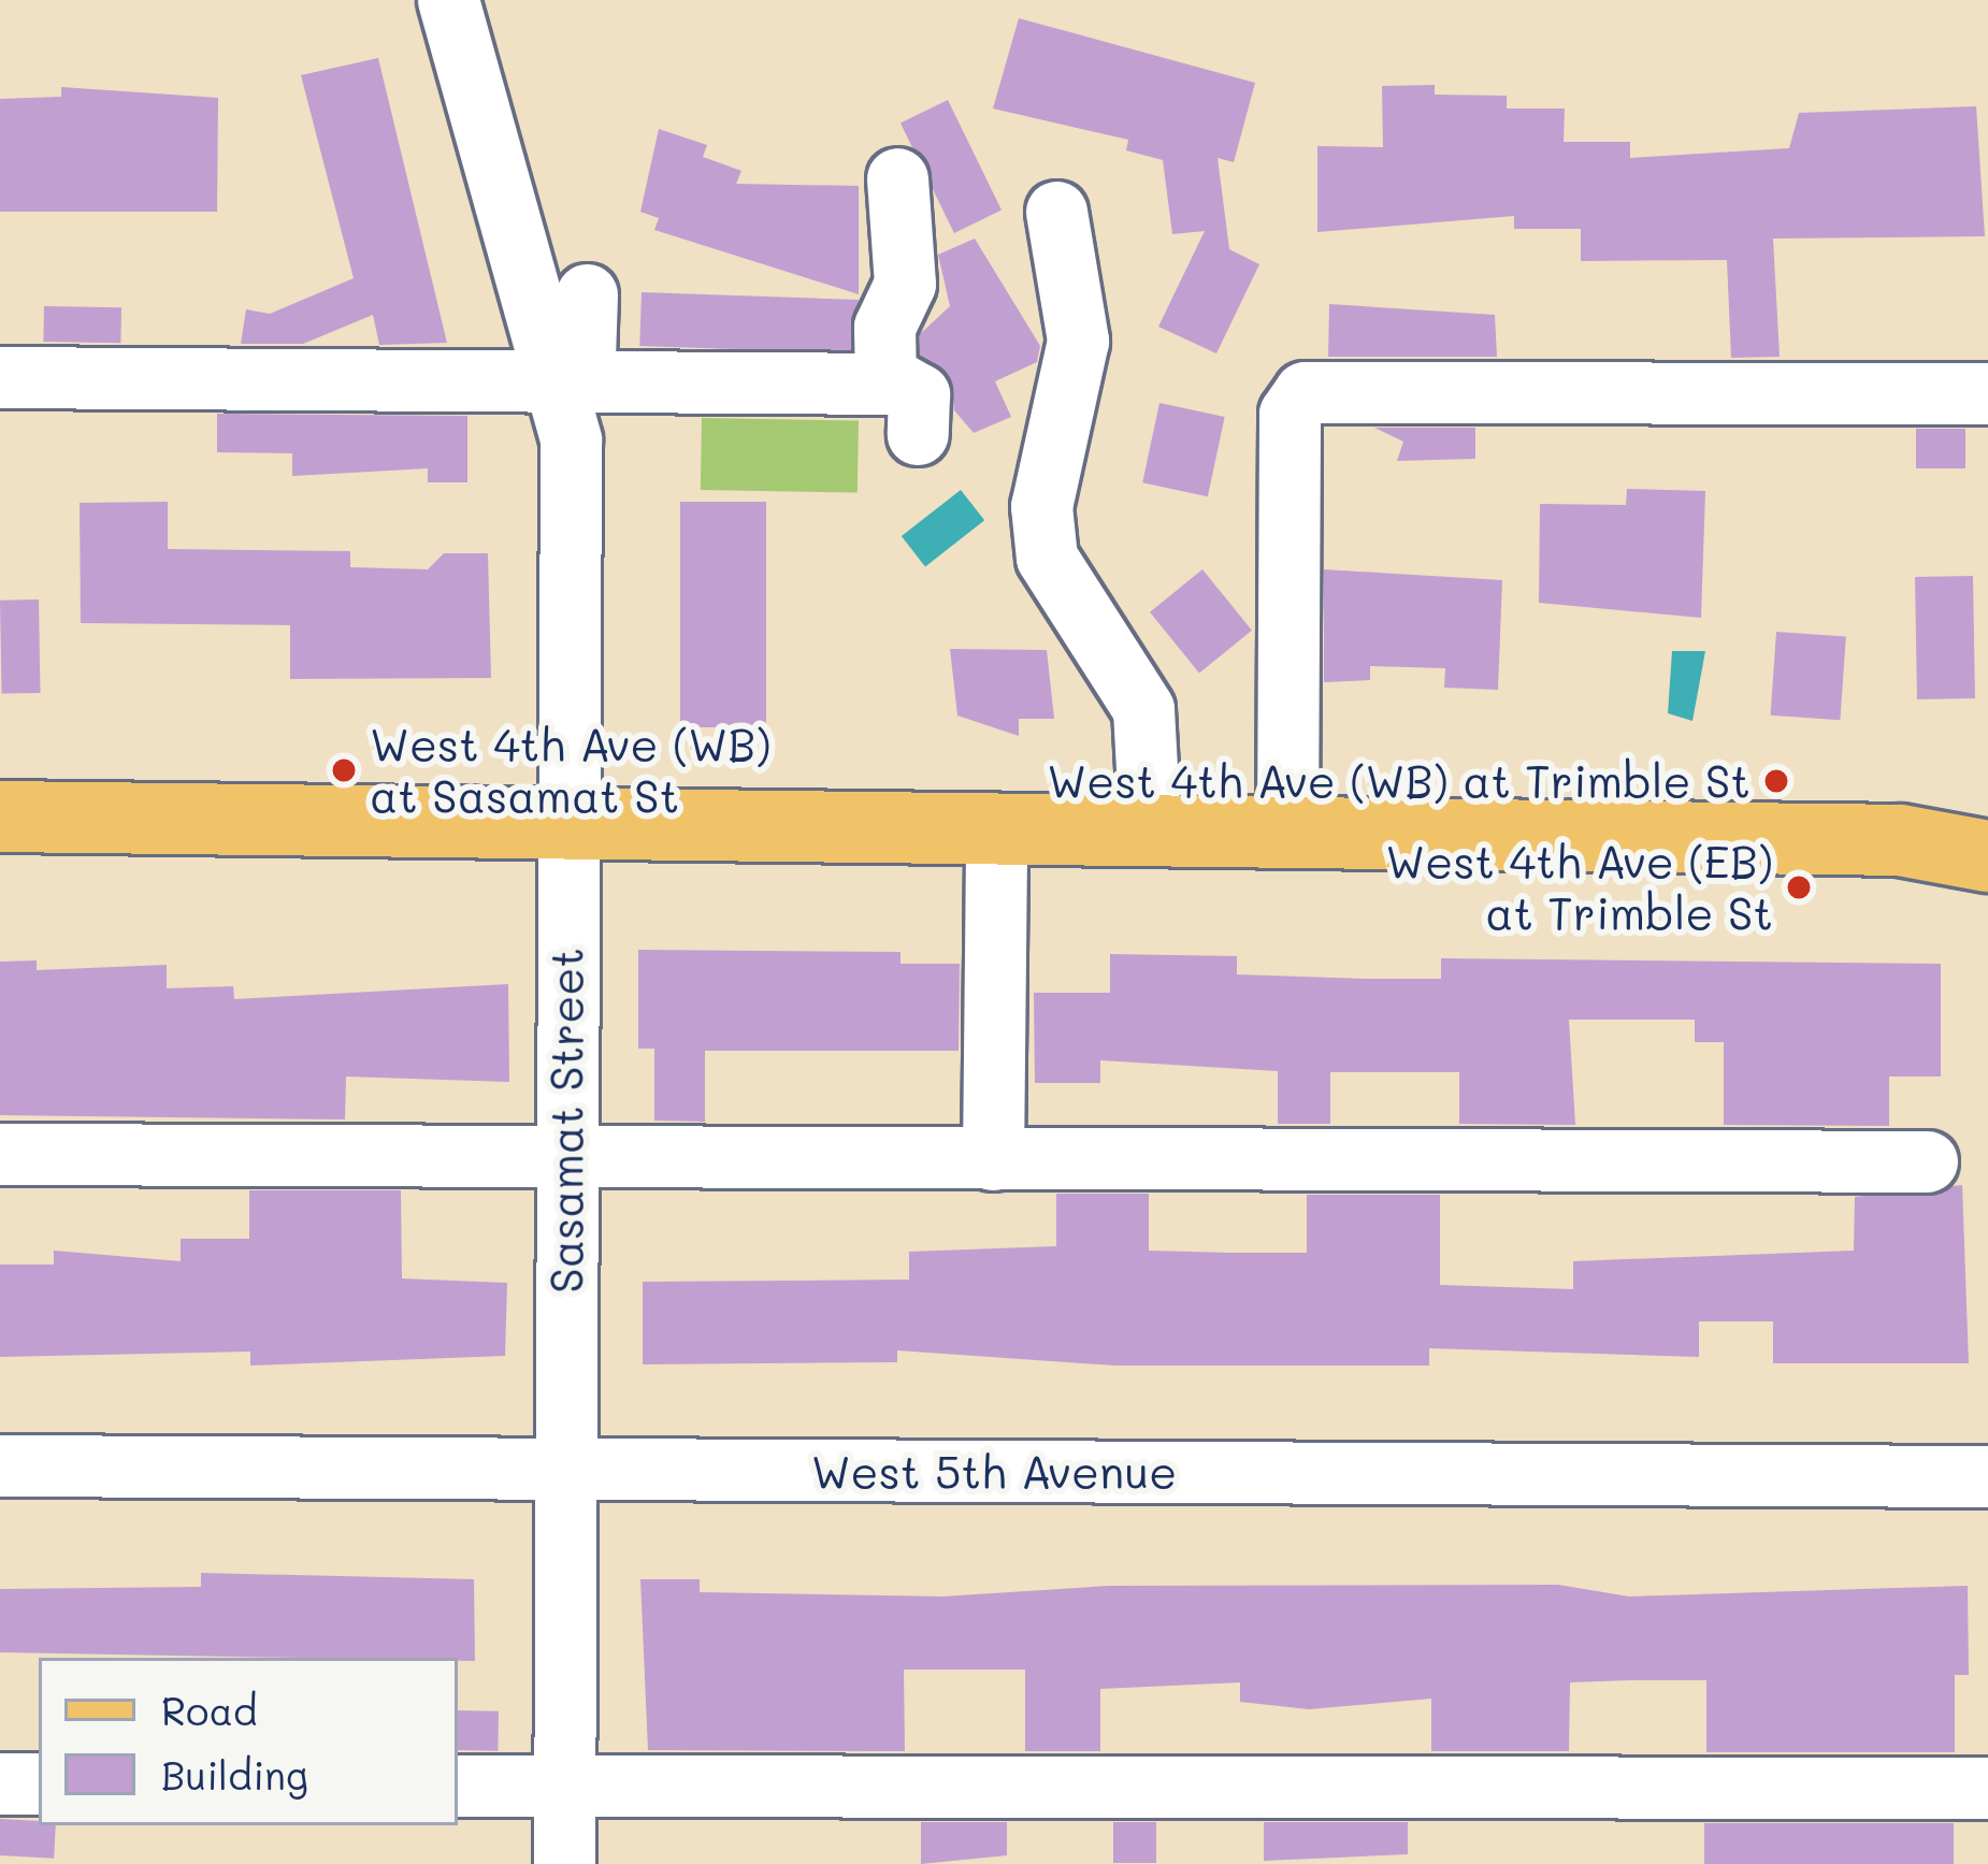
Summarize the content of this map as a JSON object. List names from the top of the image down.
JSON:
{
  "streets": {
    "street": ["Sasamat Street", "West 5th Avenue"]
  },
  "crossings": [
    ["Sasamat Street", "West 5th Avenue"]
  ],
  "places": ["West 4th Ave (WB) at Sasamat St", "West 4th Ave (WB) at Trimble St", "West 4th Ave (EB) at Trimble St"],
  "legend": ["Road", "Building"]
}
